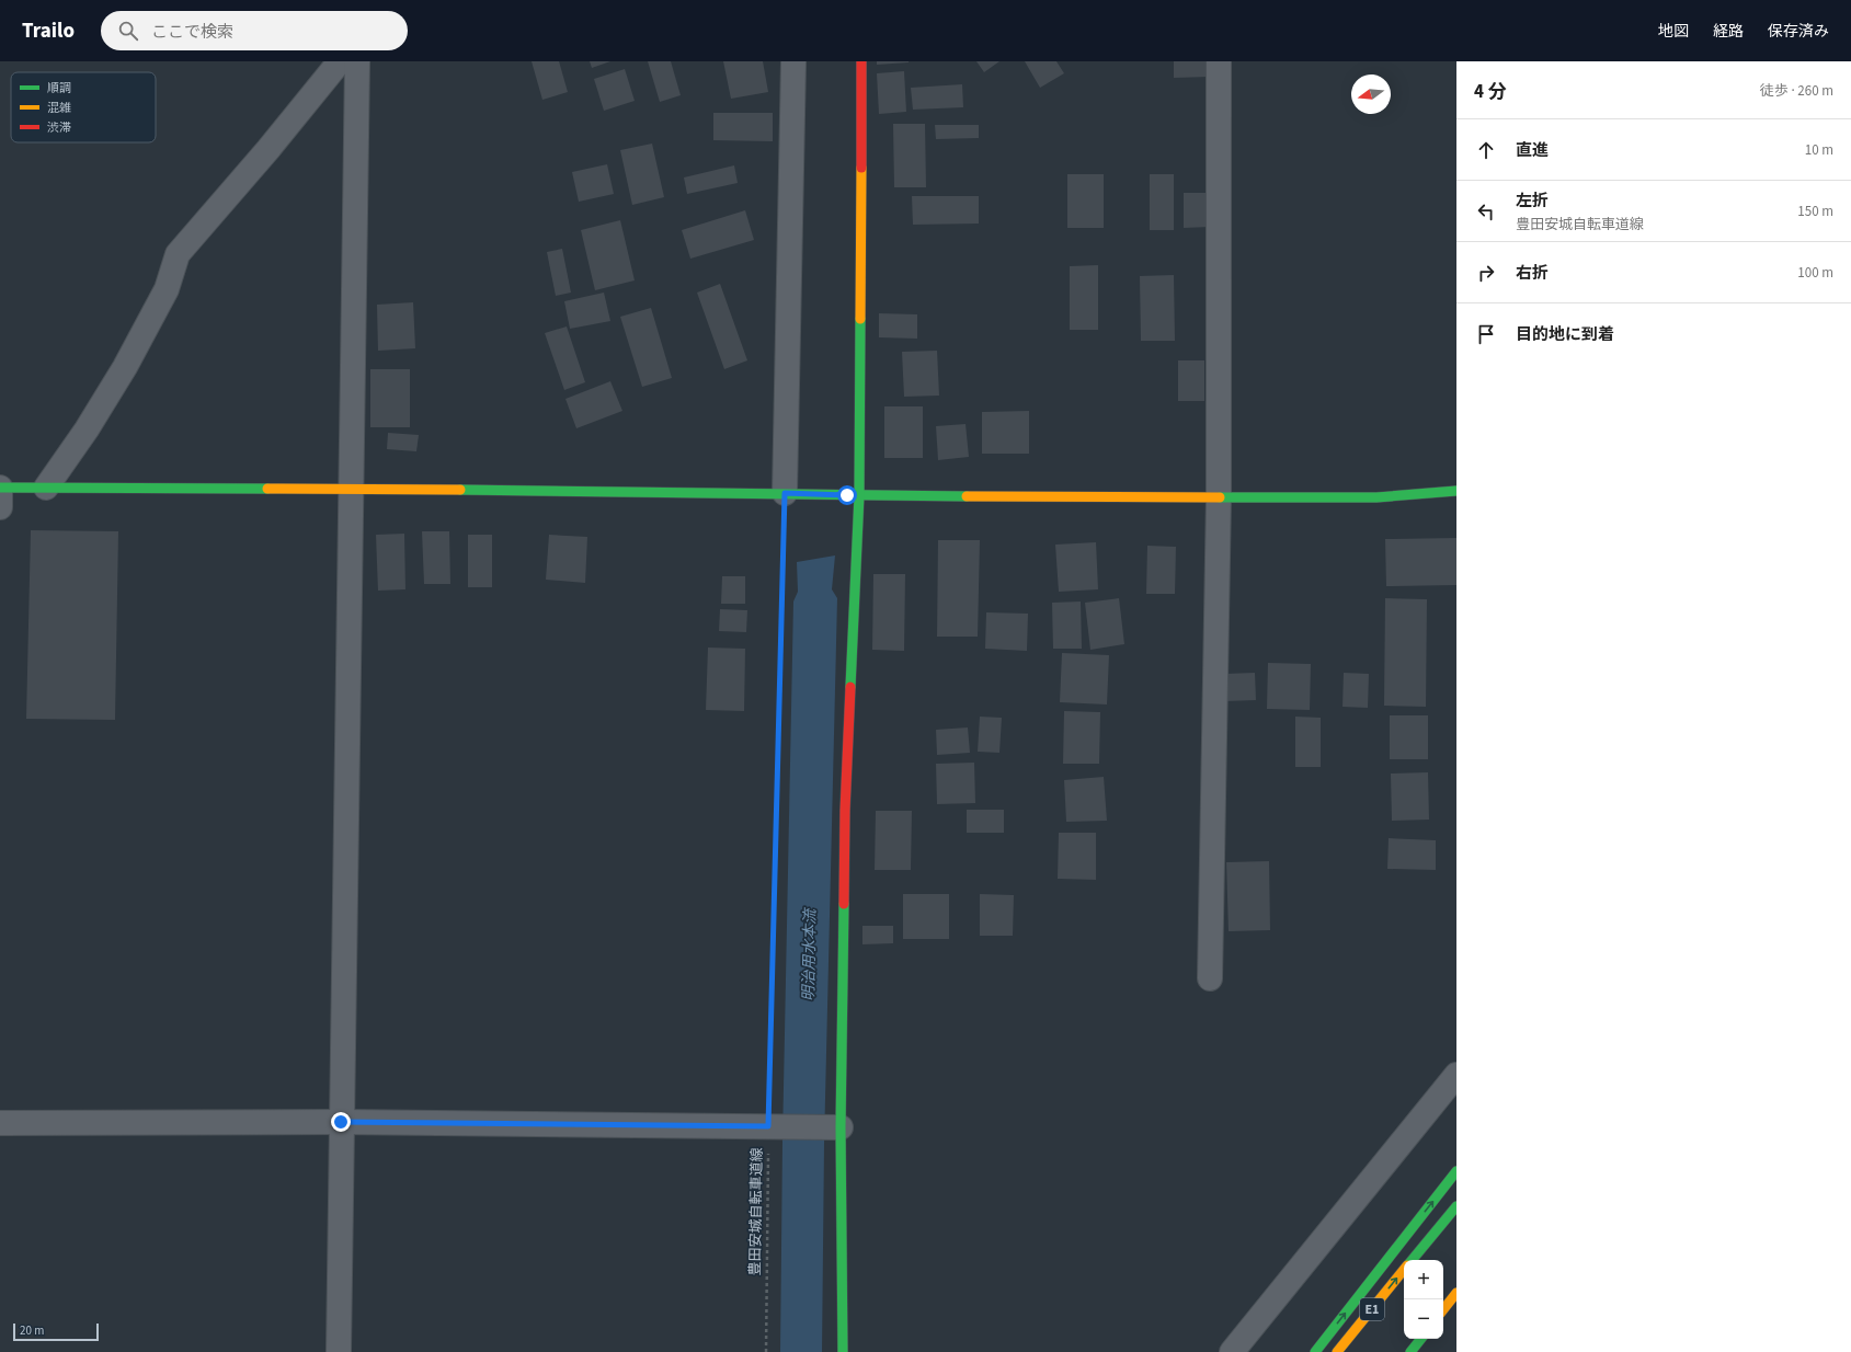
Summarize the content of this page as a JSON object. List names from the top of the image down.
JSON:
{
  "streets": {
    "main road": ["E1"],
    "path": ["豊田安城自転車道線"]
  },
  "water": ["明治用水本流"],
  "legend": ["順調", "混雑", "渋滞"],
  "scale_bar": "20 m",
  "north": "left",
  "page": {
    "header": "Trailo",
    "search": "ここで検索",
    "nav": ["地図", "経路", "保存済み"],
    "heading": ["4 分", "徒歩 · 260 m"],
    "list": [
      ["直進", "10 m"],
      ["左折", "豊田安城自転車道線", "150 m"],
      ["右折", "100 m"],
      "目的地に到着"
    ],
    "map_buttons": ["+", "−"],
    "scale": "20 m"
  }
}
